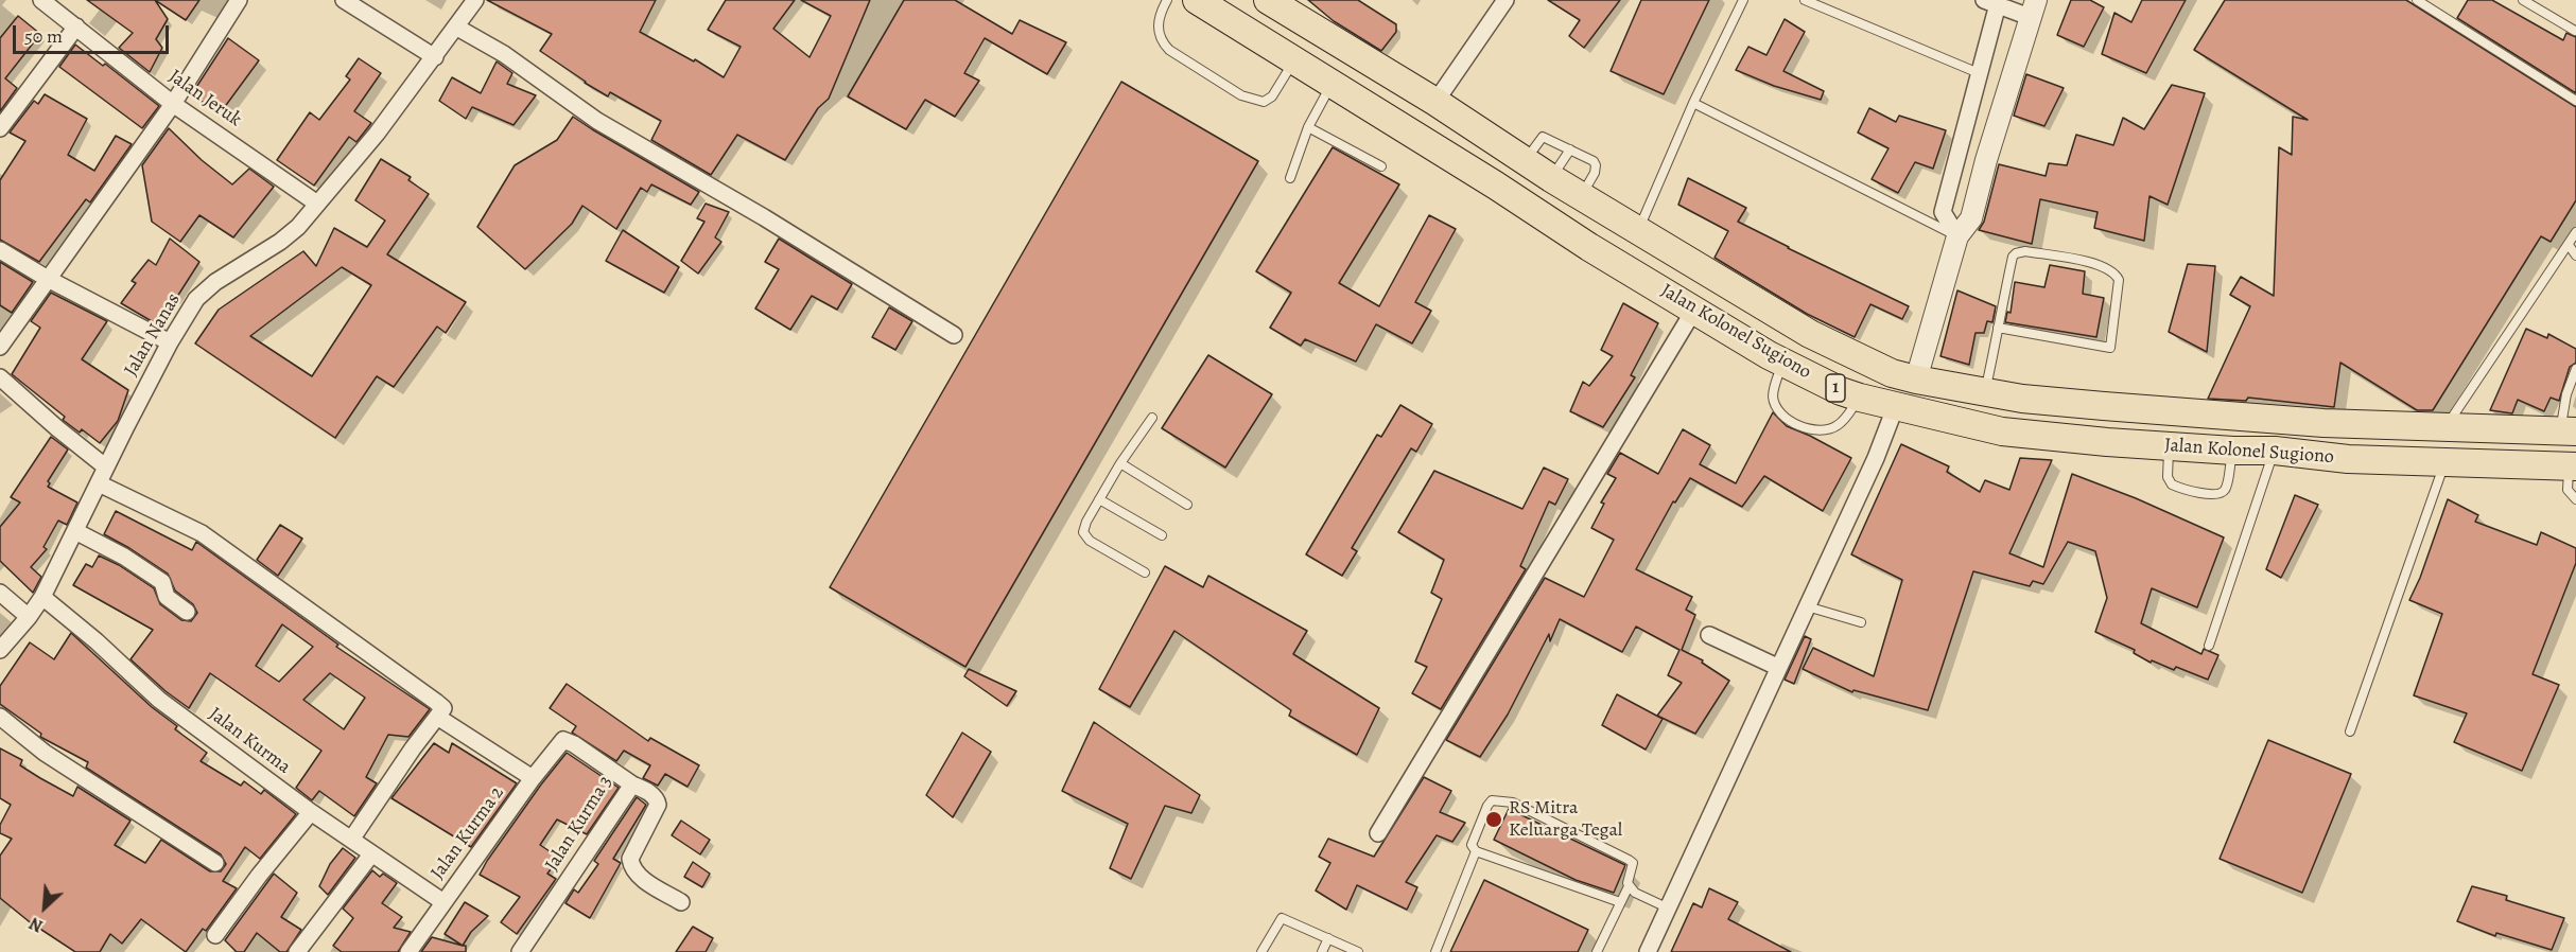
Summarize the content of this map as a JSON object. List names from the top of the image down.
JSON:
{
  "streets": {
    "highway": ["Jalan Kolonel Sugiono", "1"],
    "street": [
      "Jalan Jeruk",
      "Jalan Nanas",
      "Jalan Kurma",
      "Jalan Kurma 3",
      "Jalan Kurma 2"
    ]
  },
  "crossings": [
    ["Jalan Jeruk", "Jalan Nanas"],
    ["Jalan Nanas", "Jalan Kurma"],
    ["Jalan Kurma", "Jalan Kurma 2"],
    ["Jalan Kurma 3", "Jalan Kurma 2"]
  ],
  "places": ["RS Mitra Keluarga Tegal"],
  "scale_bar": "50 m",
  "north": "bottom left"
}
